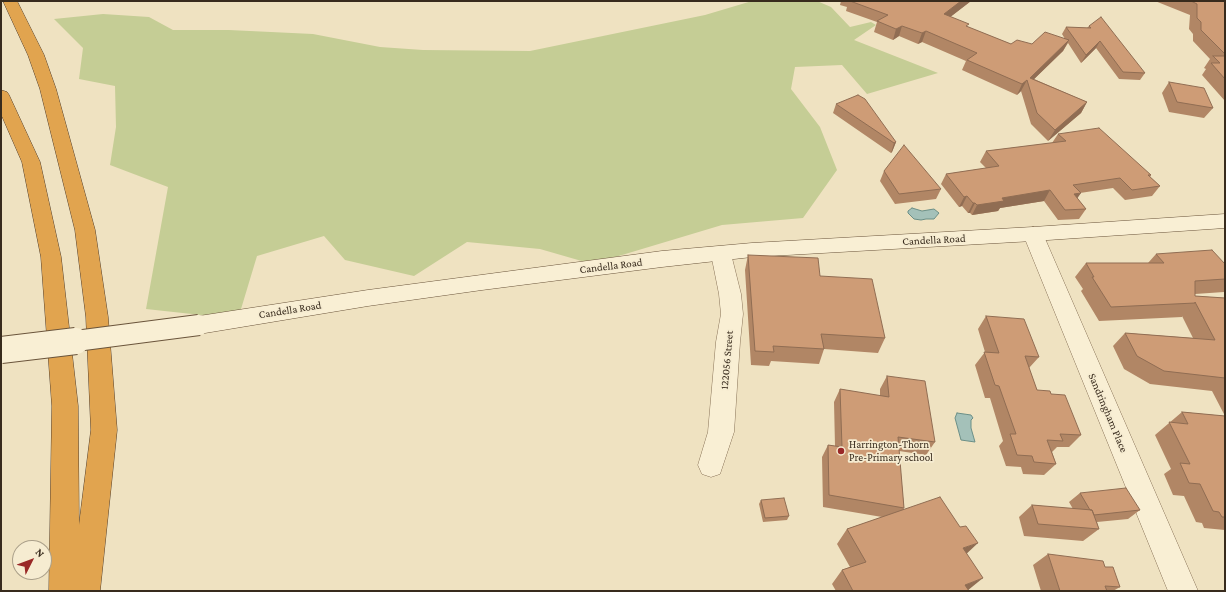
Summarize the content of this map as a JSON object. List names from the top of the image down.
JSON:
{
  "streets": {
    "street": ["Candella Road", "122056 Street", "Sandringham Place"]
  },
  "crossings": [
    ["Candella Road", "122056 Street"],
    ["Candella Road", "Sandringham Place"]
  ],
  "places": ["Harrington-Thorn Pre-Primary school"],
  "north": "top right"
}
